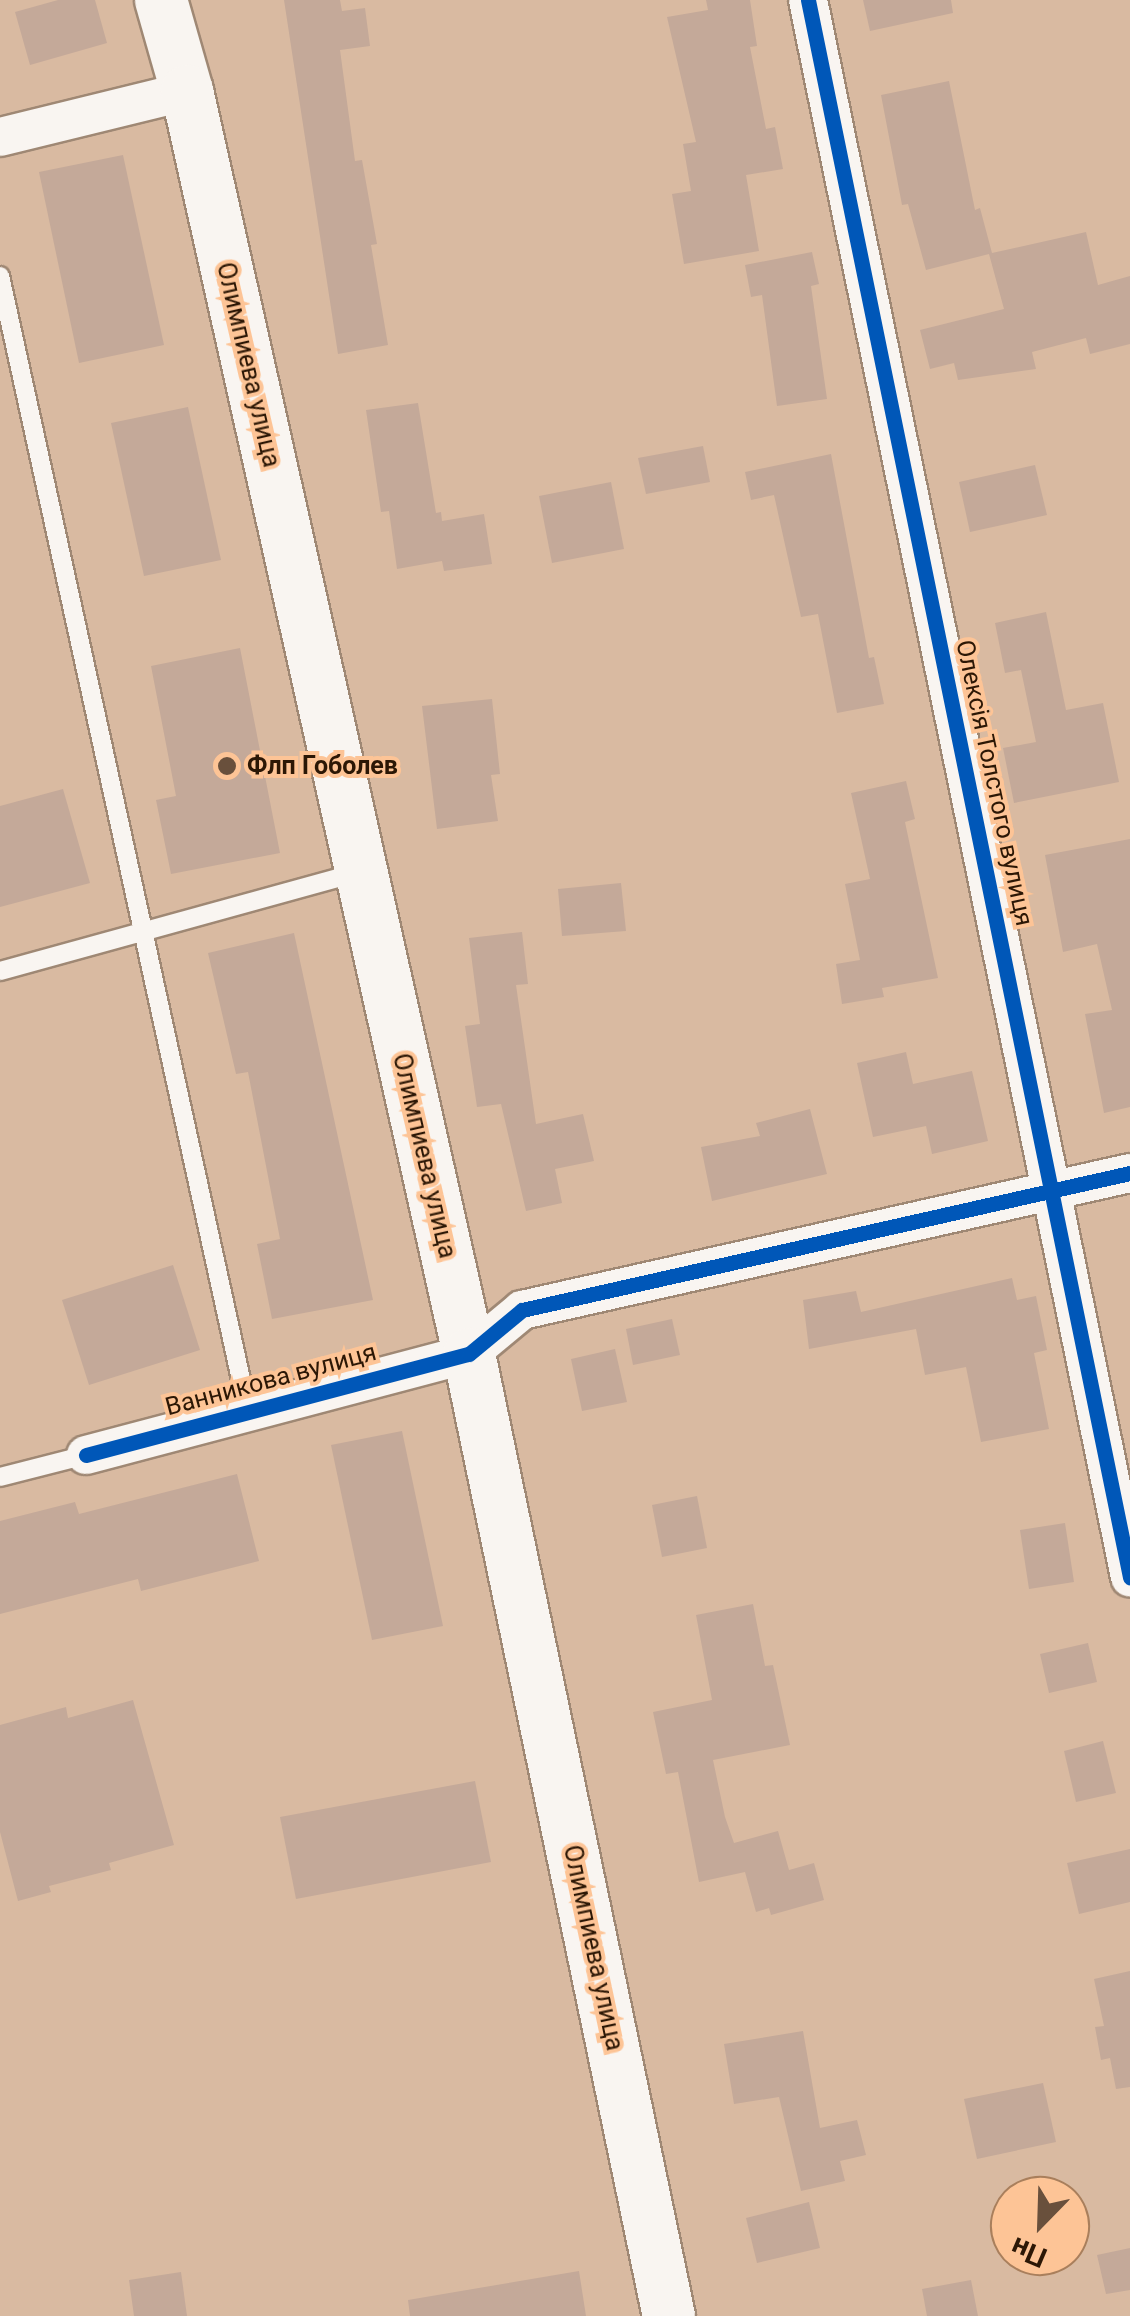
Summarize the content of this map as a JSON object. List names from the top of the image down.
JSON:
{
  "streets": {
    "main road": ["Олимпиева улица"],
    "street": ["Олексія Толстого вулиця", "Ванникова вулиця"]
  },
  "crossings": [
    ["Олимпиева улица", "Ванникова вулиця"]
  ],
  "places": ["Флп Гоболев"],
  "north": "bottom left"
}
